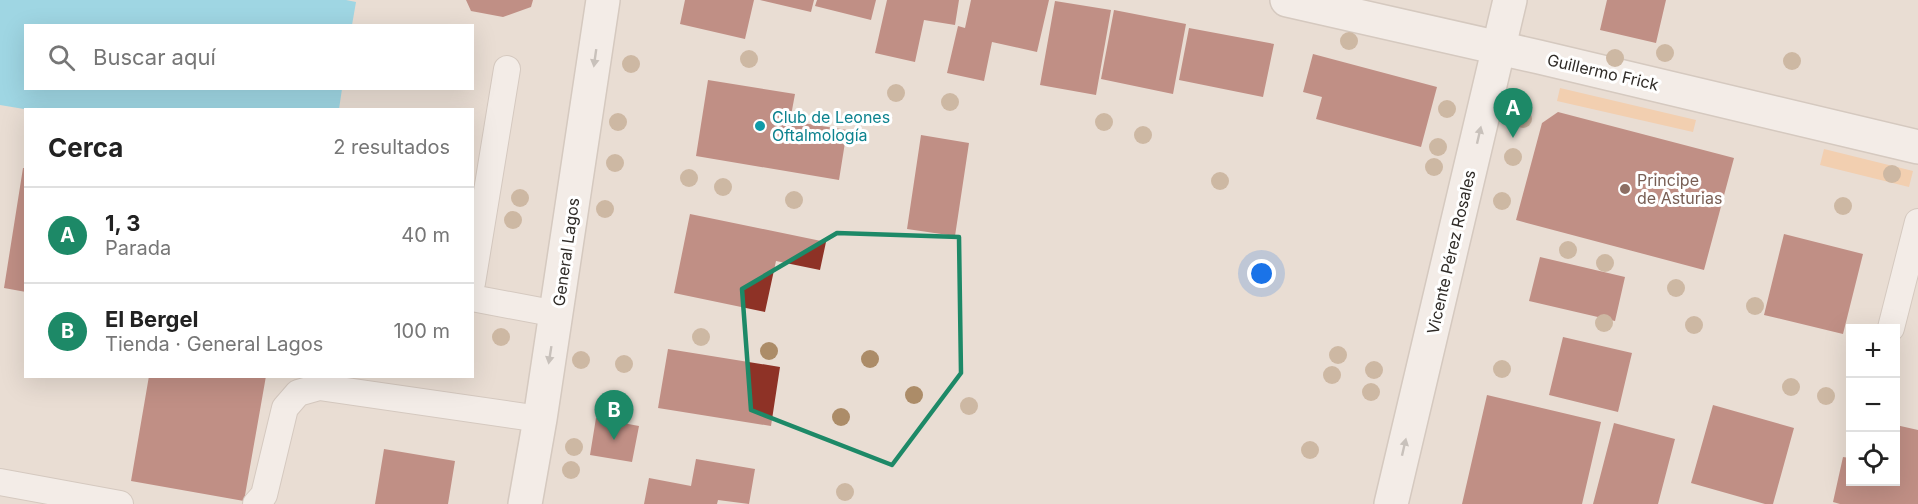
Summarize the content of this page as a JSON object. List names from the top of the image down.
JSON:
{
  "streets": {
    "main road": ["Guillermo Frick", "General Lagos", "Vicente Pérez Rosales"]
  },
  "crossings": [
    ["Guillermo Frick", "Vicente Pérez Rosales"]
  ],
  "one_way": ["General Lagos", "Vicente Pérez Rosales"],
  "places": ["Club de Leones Oftalmología", "Principe de Asturias"],
  "page": {
    "search": "Buscar aquí",
    "pins": ["A", "B"],
    "heading": ["Cerca", "2 resultados"],
    "list": [
      {
        "mark": "A",
        "name": "1, 3",
        "note": "Parada",
        "value": "40 m"
      },
      {
        "mark": "B",
        "name": "El Bergel",
        "note": "Tienda · General Lagos",
        "value": "100 m"
      }
    ],
    "map_buttons": ["+", "−"]
  }
}
